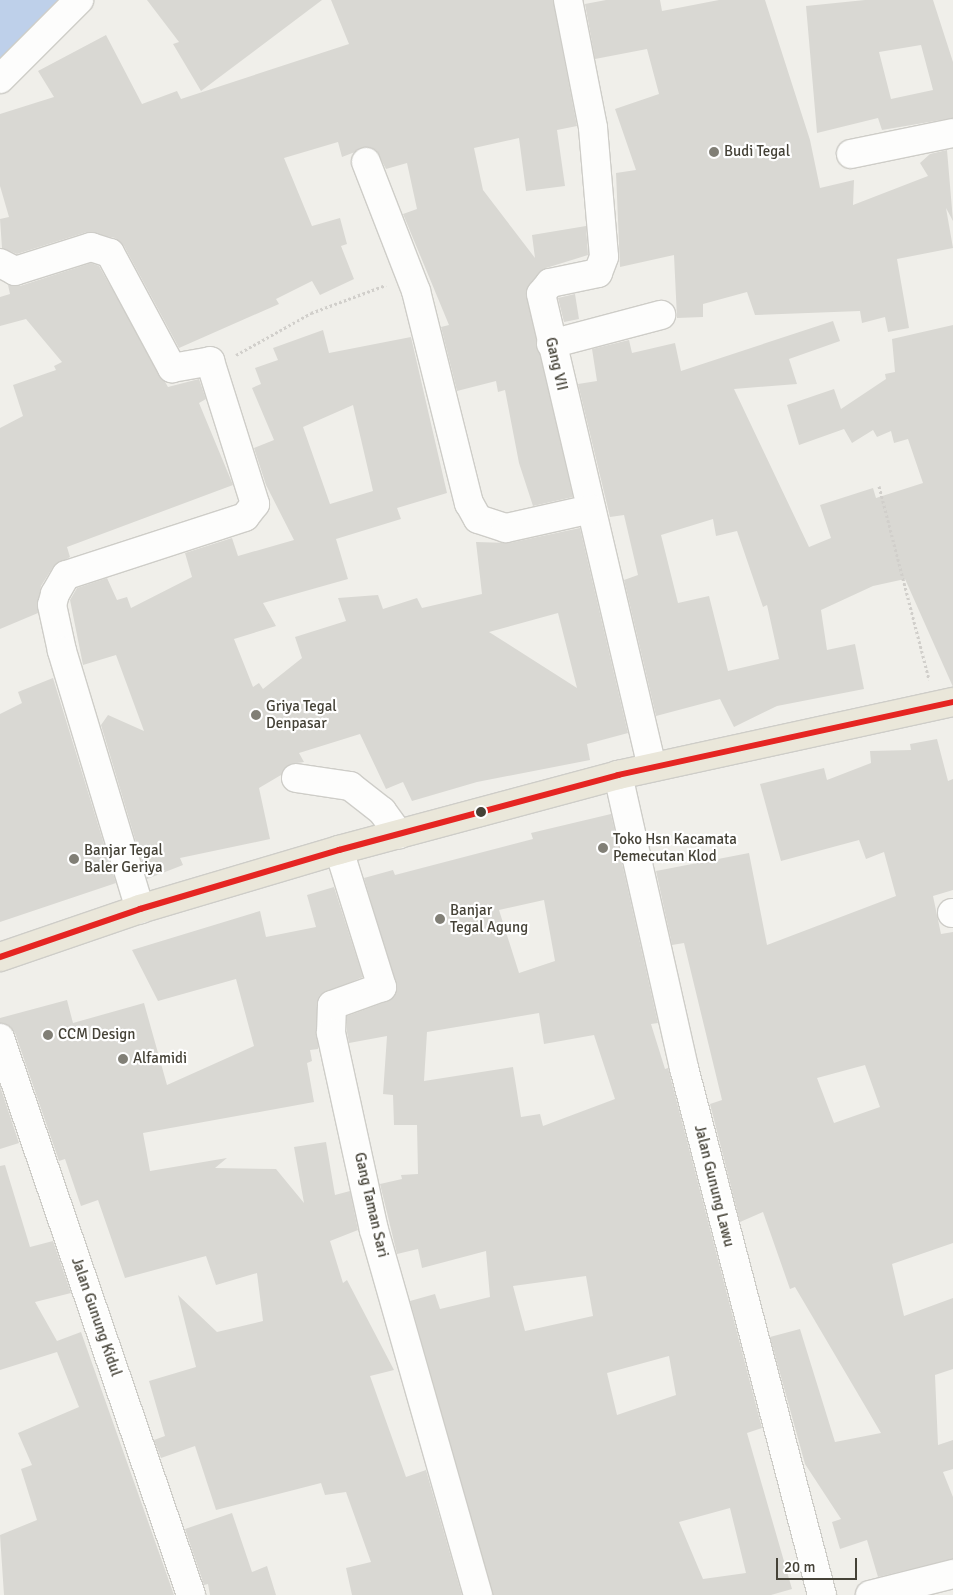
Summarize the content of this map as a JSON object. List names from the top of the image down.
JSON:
{
  "streets": {
    "street": [
      "Gang VII",
      "Jalan Gunung Lawu",
      "Gang Taman Sari",
      "Jalan Gunung Kidul"
    ]
  },
  "places": [
    "Budi Tegal",
    "Griya Tegal Denpasar",
    "Toko Hsn Kacamata Pemecutan Klod",
    "Banjar Tegal Baler Geriya",
    "Banjar Tegal Agung",
    "CCM Design",
    "Alfamidi"
  ],
  "scale_bar": "20 m"
}
